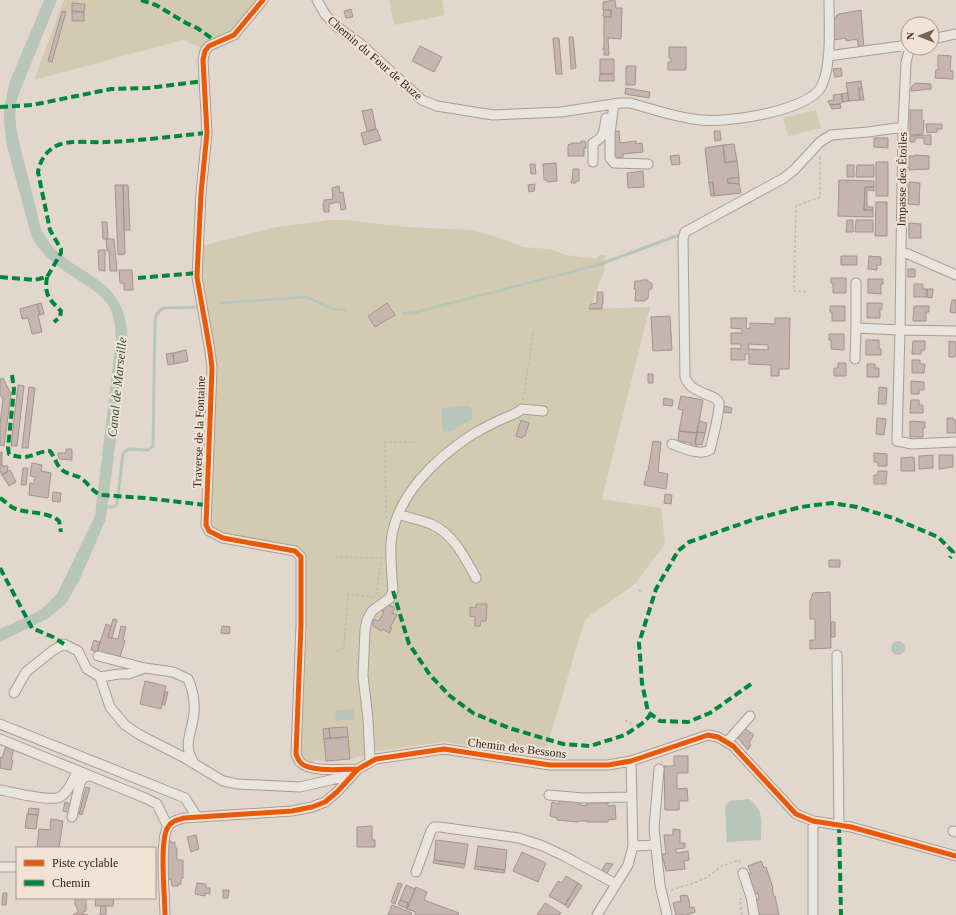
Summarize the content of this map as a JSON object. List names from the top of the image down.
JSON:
{
  "streets": {
    "street": [
      "Chemin du Four de Buze",
      "Impasse des Étoiles",
      "Traverse de la Fontaine",
      "Chemin des Bessons"
    ]
  },
  "crossings": [
    ["Traverse de la Fontaine", "Chemin des Bessons"]
  ],
  "water": ["Canal de Marseille"],
  "legend": ["Piste cyclable", "Chemin"],
  "north": "left"
}
